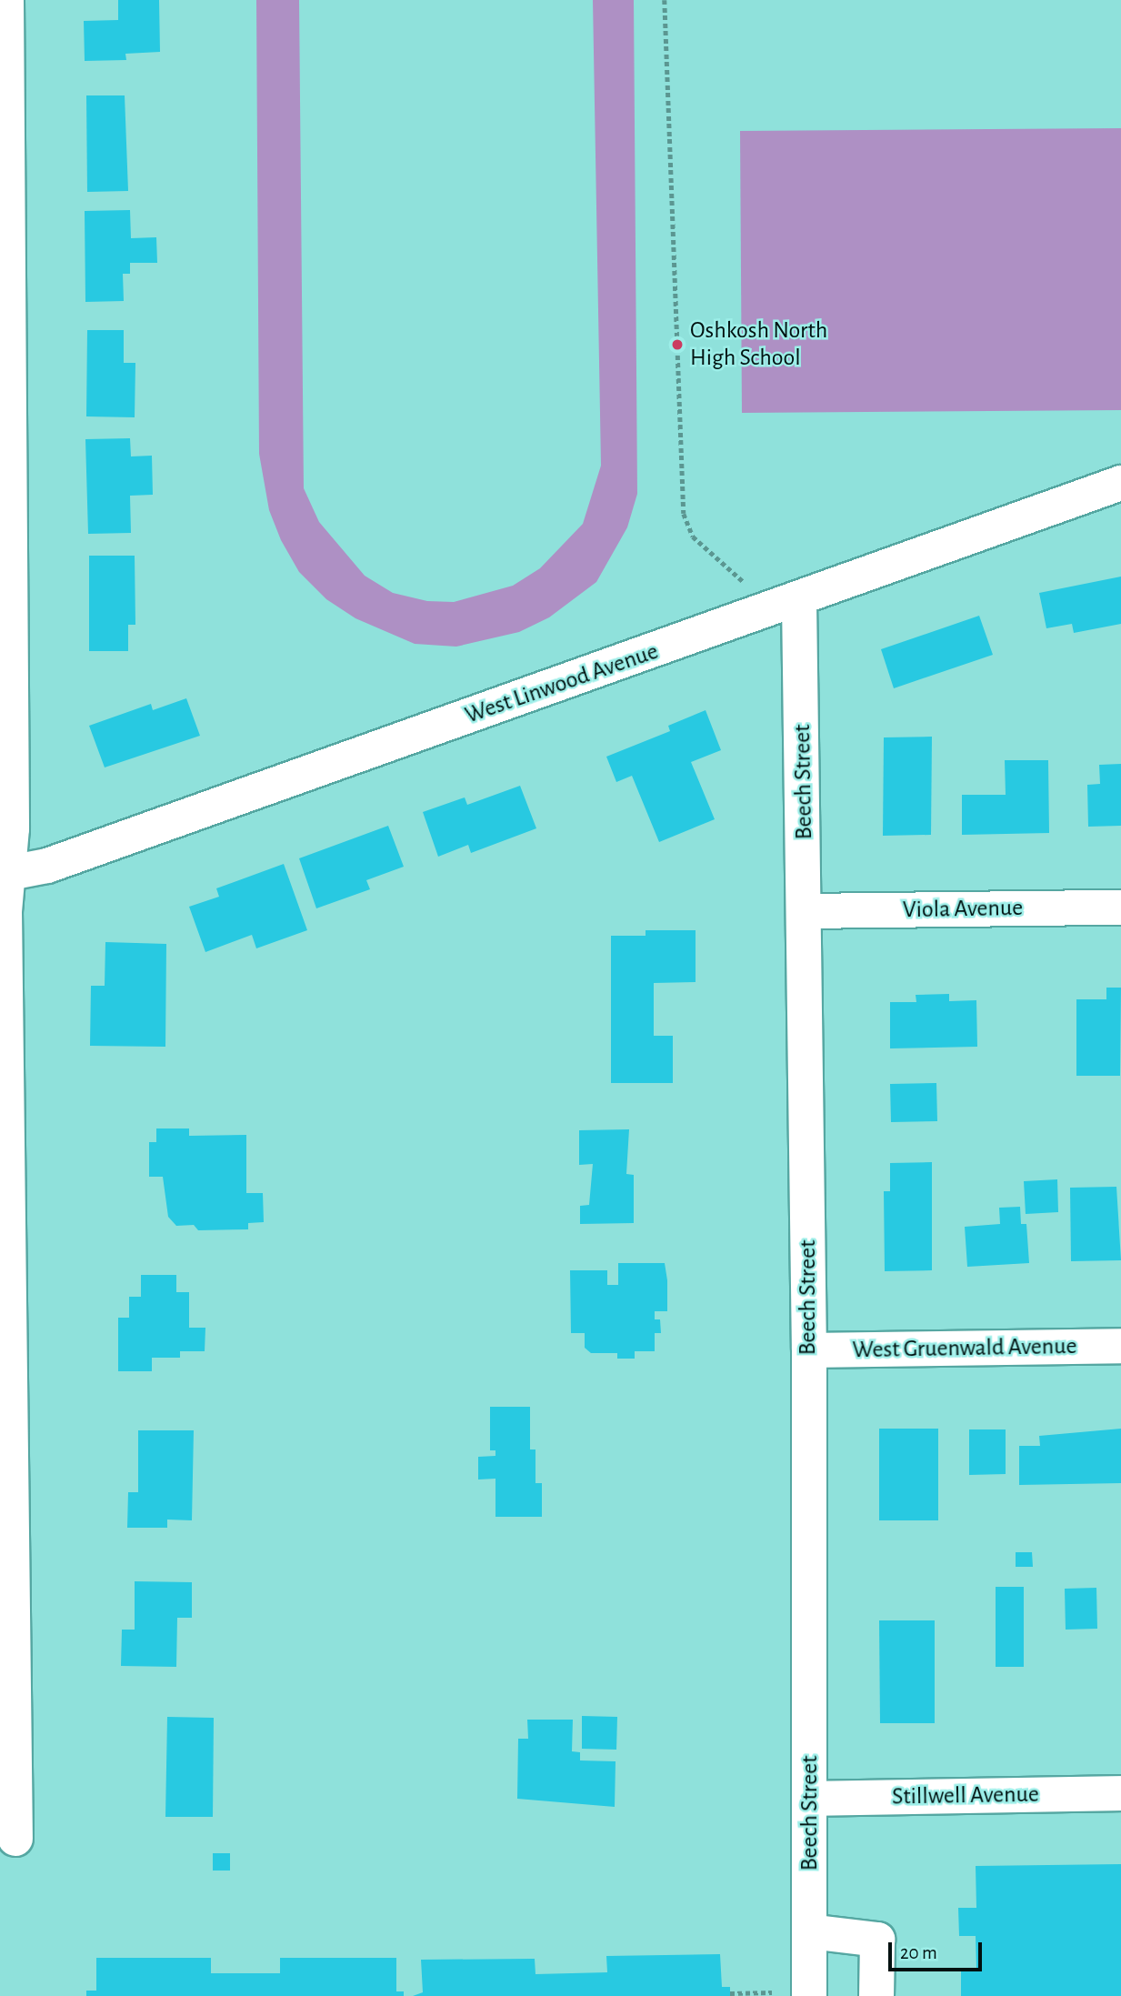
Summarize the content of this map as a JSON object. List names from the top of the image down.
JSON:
{
  "streets": {
    "street": [
      "West Linwood Avenue",
      "Beech Street",
      "Viola Avenue",
      "West Gruenwald Avenue",
      "Stillwell Avenue"
    ]
  },
  "crossings": [
    ["West Linwood Avenue", "Beech Street"],
    ["Beech Street", "Viola Avenue"],
    ["Beech Street", "West Gruenwald Avenue"],
    ["Beech Street", "Stillwell Avenue"]
  ],
  "places": ["Oshkosh North High School"],
  "scale_bar": "20 m"
}
